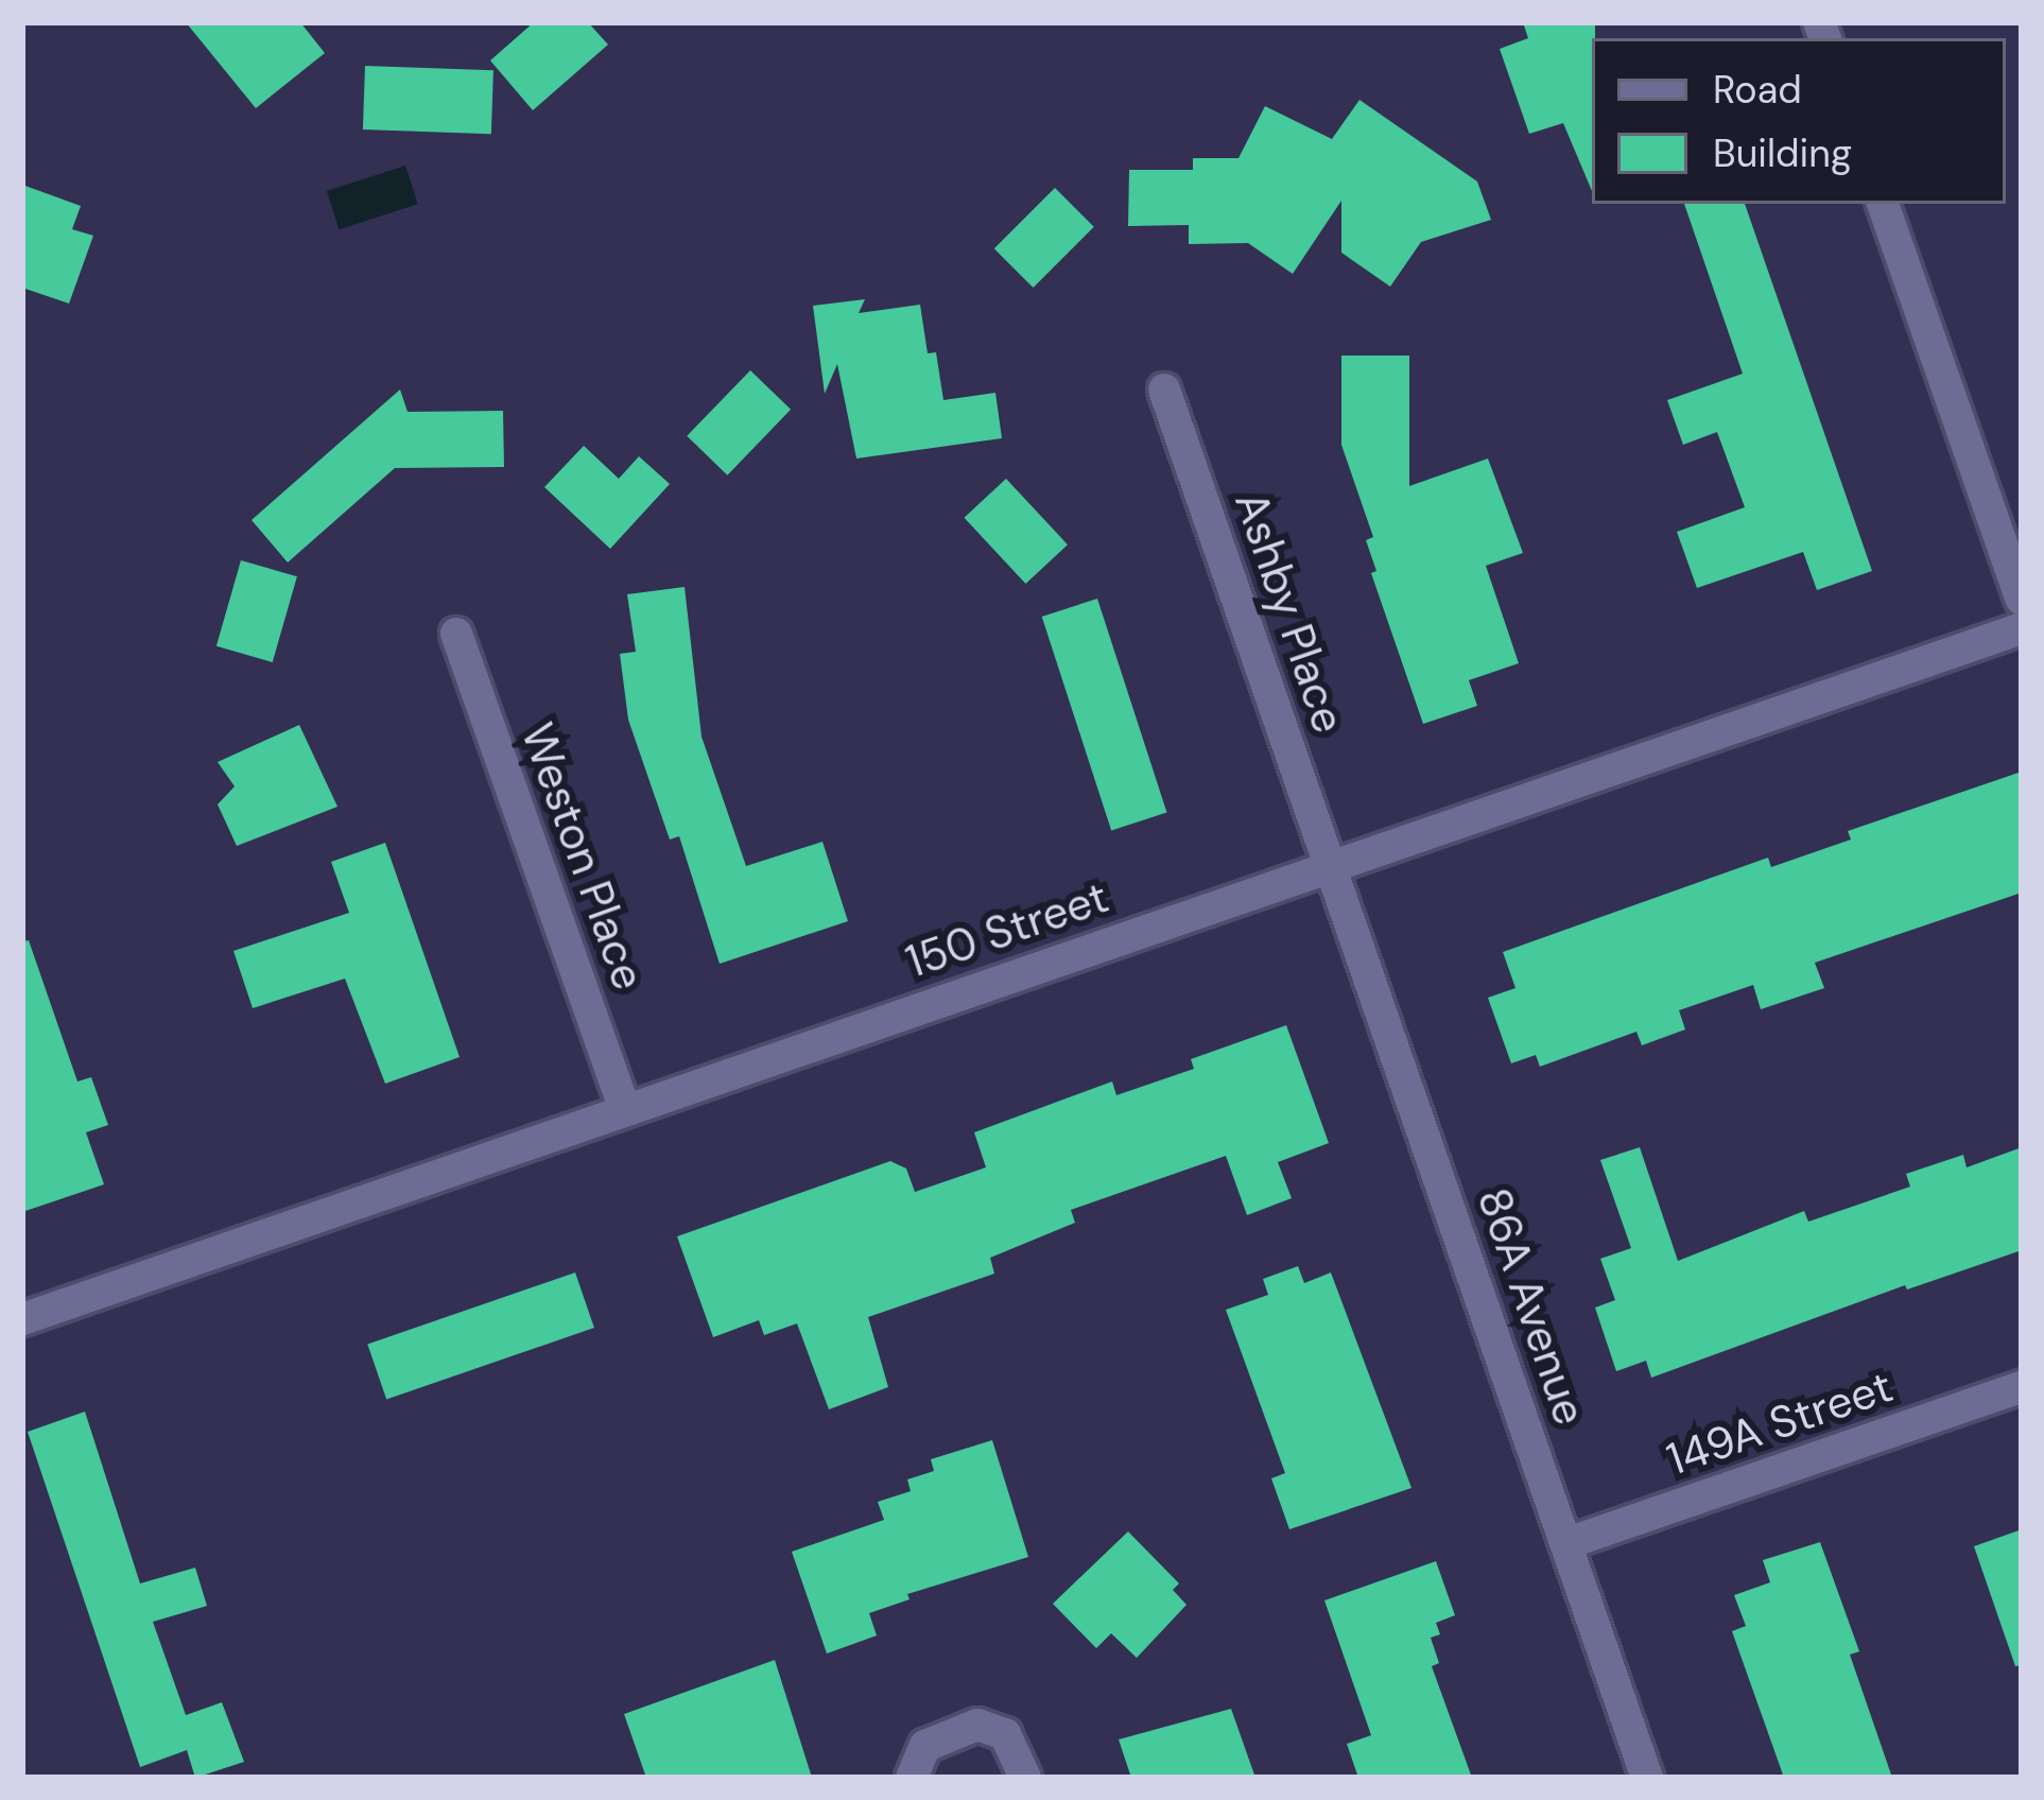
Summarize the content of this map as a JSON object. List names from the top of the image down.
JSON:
{
  "streets": {
    "street": [
      "Ashby Place",
      "Weston Place",
      "150 Street",
      "86A Avenue",
      "149A Street"
    ]
  },
  "crossings": [
    ["Ashby Place", "150 Street"],
    ["Ashby Place", "86A Avenue"],
    ["Weston Place", "150 Street"],
    ["150 Street", "86A Avenue"],
    ["86A Avenue", "149A Street"]
  ],
  "legend": ["Road", "Building"]
}
